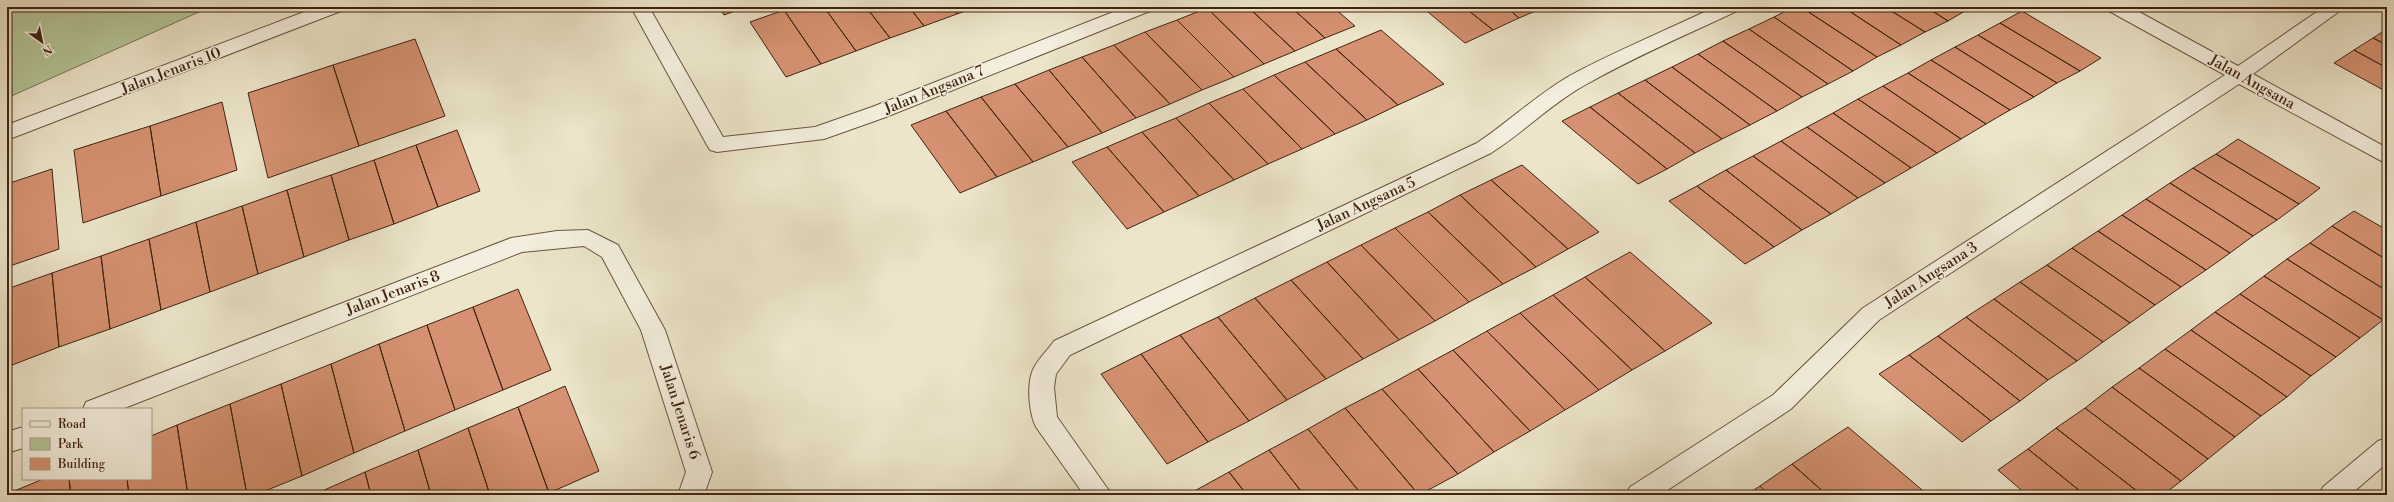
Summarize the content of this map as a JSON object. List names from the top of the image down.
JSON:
{
  "streets": {
    "street": [
      "Jalan Jenaris 10",
      "Jalan Angsana",
      "Jalan Angsana 7",
      "Jalan Angsana 5",
      "Jalan Angsana 3",
      "Jalan Jenaris 8",
      "Jalan Jenaris 6"
    ]
  },
  "crossings": [
    ["Jalan Angsana", "Jalan Angsana 3"],
    ["Jalan Jenaris 8", "Jalan Jenaris 6"]
  ],
  "legend": ["Road", "Park", "Building"],
  "north": "bottom right"
}
